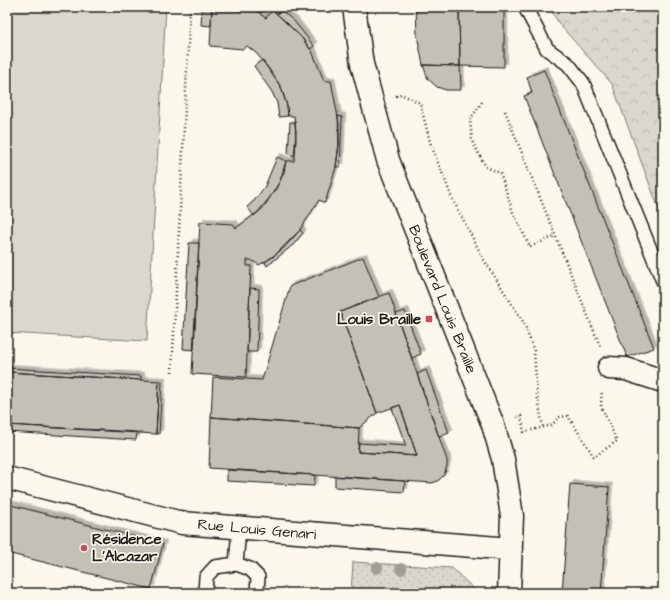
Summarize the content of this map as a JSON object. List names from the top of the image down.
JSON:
{
  "streets": {
    "street": ["Boulevard Louis Braille", "Rue Louis Genari"]
  },
  "crossings": [
    ["Boulevard Louis Braille", "Rue Louis Genari"]
  ],
  "places": {
    "transit": ["Louis Braille"],
    "other": ["Résidence L'Alcazar"]
  }
}
